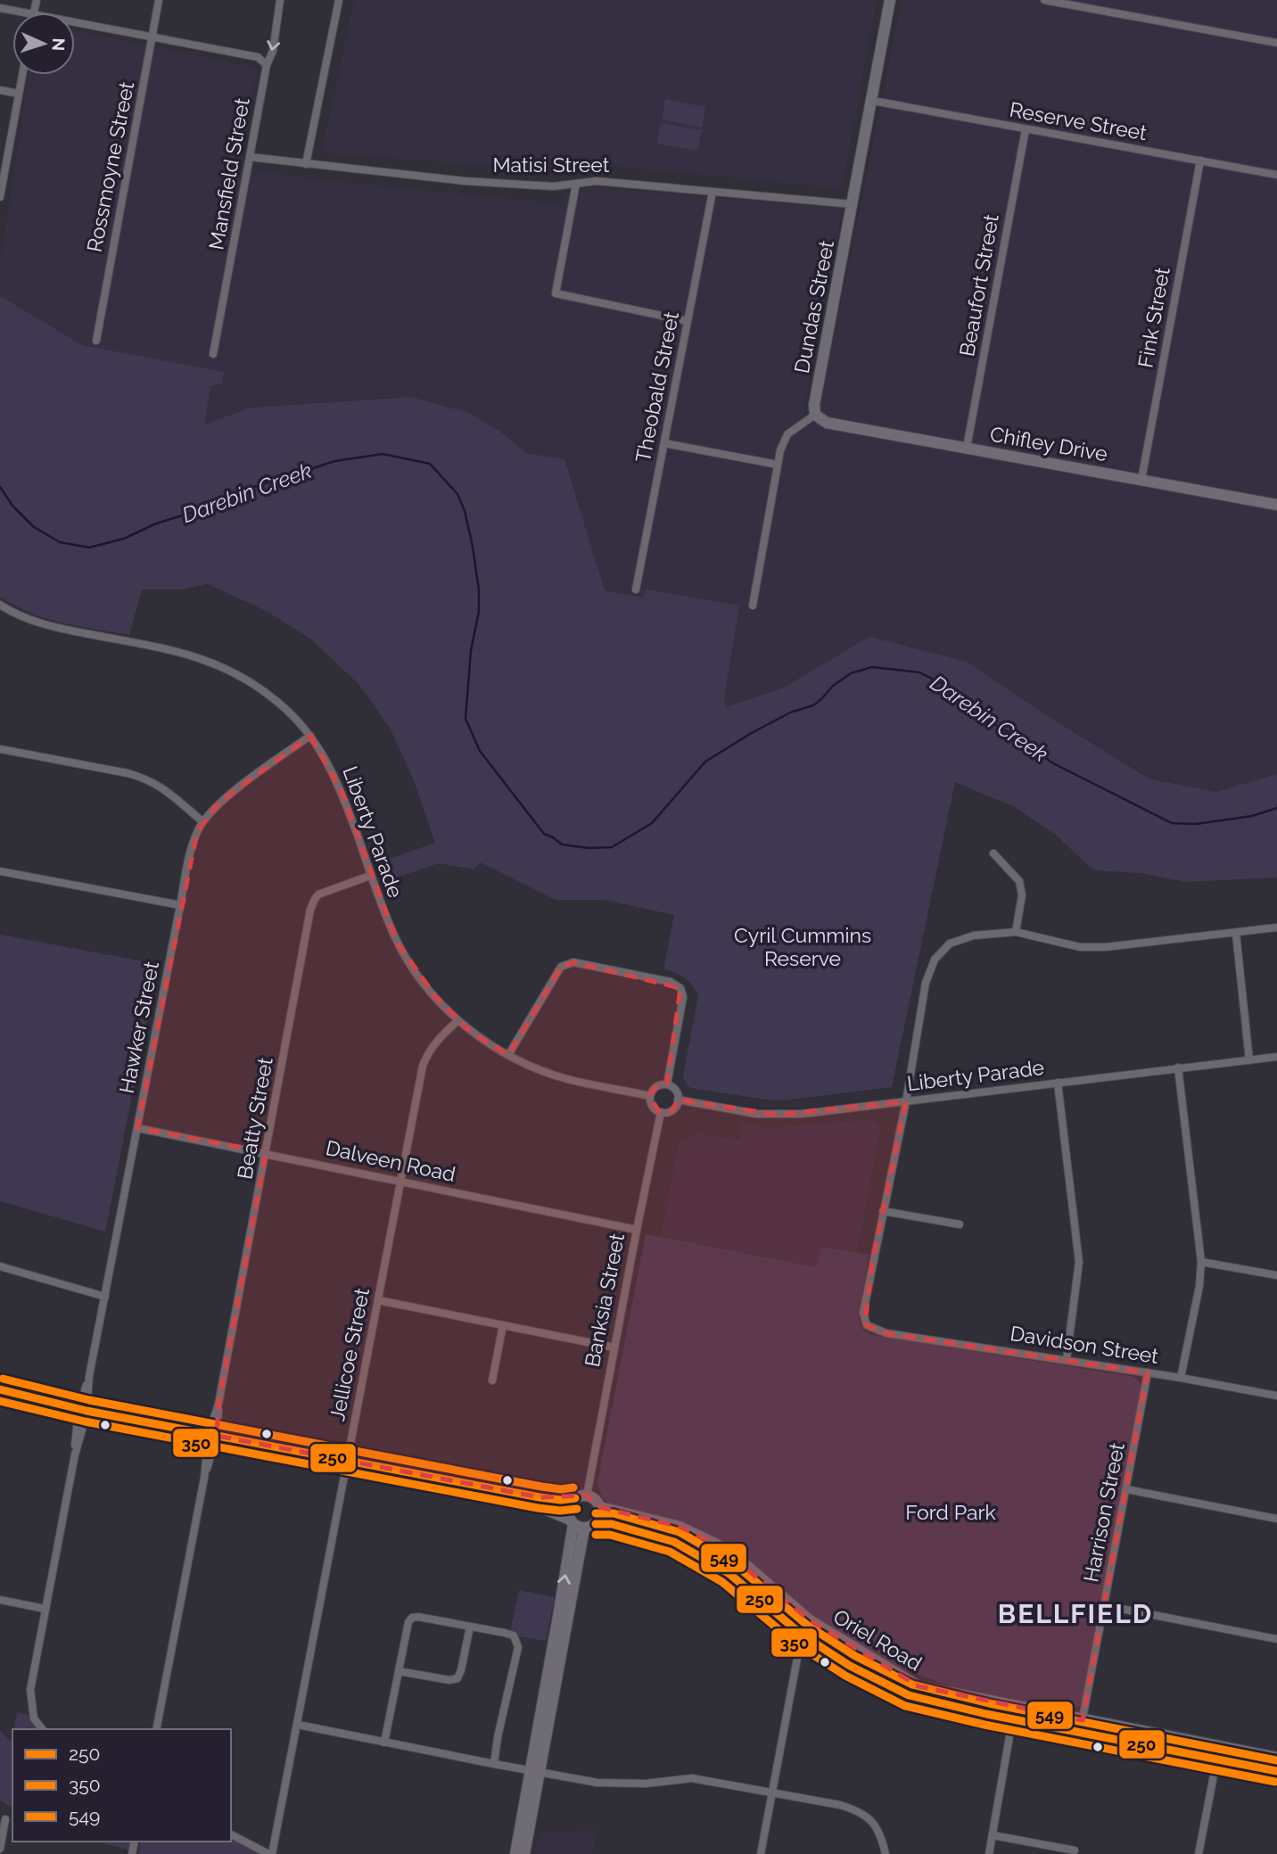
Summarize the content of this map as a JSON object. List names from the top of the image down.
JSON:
{
  "streets": {
    "main road": ["Dundas Street", "Chifley Drive", "Oriel Road"],
    "street": [
      "Reserve Street",
      "Matisi Street",
      "Rossmoyne Street",
      "Mansfield Street",
      "Beaufort Street",
      "Fink Street",
      "Theobald Street",
      "Liberty Parade",
      "Hawker Street",
      "Beatty Street",
      "Dalveen Road",
      "Banksia Street",
      "Davidson Street",
      "Jellicoe Street",
      "Harrison Street"
    ]
  },
  "crossings": [
    ["Reserve Street", "Beaufort Street"],
    ["Reserve Street", "Dundas Street"],
    ["Reserve Street", "Fink Street"],
    ["Matisi Street", "Mansfield Street"],
    ["Matisi Street", "Dundas Street"],
    ["Matisi Street", "Theobald Street"],
    ["Beaufort Street", "Chifley Drive"],
    ["Dundas Street", "Chifley Drive"],
    ["Fink Street", "Chifley Drive"],
    ["Liberty Parade", "Hawker Street"],
    ["Liberty Parade", "Beatty Street"],
    ["Liberty Parade", "Banksia Street"],
    ["Liberty Parade", "Jellicoe Street"],
    ["Hawker Street", "Dalveen Road"],
    ["Hawker Street", "Oriel Road"],
    ["Beatty Street", "Dalveen Road"],
    ["Beatty Street", "Oriel Road"],
    ["Dalveen Road", "Banksia Street"],
    ["Dalveen Road", "Jellicoe Street"],
    ["Banksia Street", "Oriel Road"],
    ["Davidson Street", "Harrison Street"],
    ["Jellicoe Street", "Oriel Road"],
    ["Harrison Street", "Oriel Road"]
  ],
  "districts": ["BELLFIELD"],
  "water": ["Darebin Creek"],
  "parks": ["Cyril Cummins Reserve", "Ford Park"],
  "lines": ["transit line 549", "transit line 250", "transit line 350"],
  "legend": ["250", "350", "549"],
  "north": "right"
}
